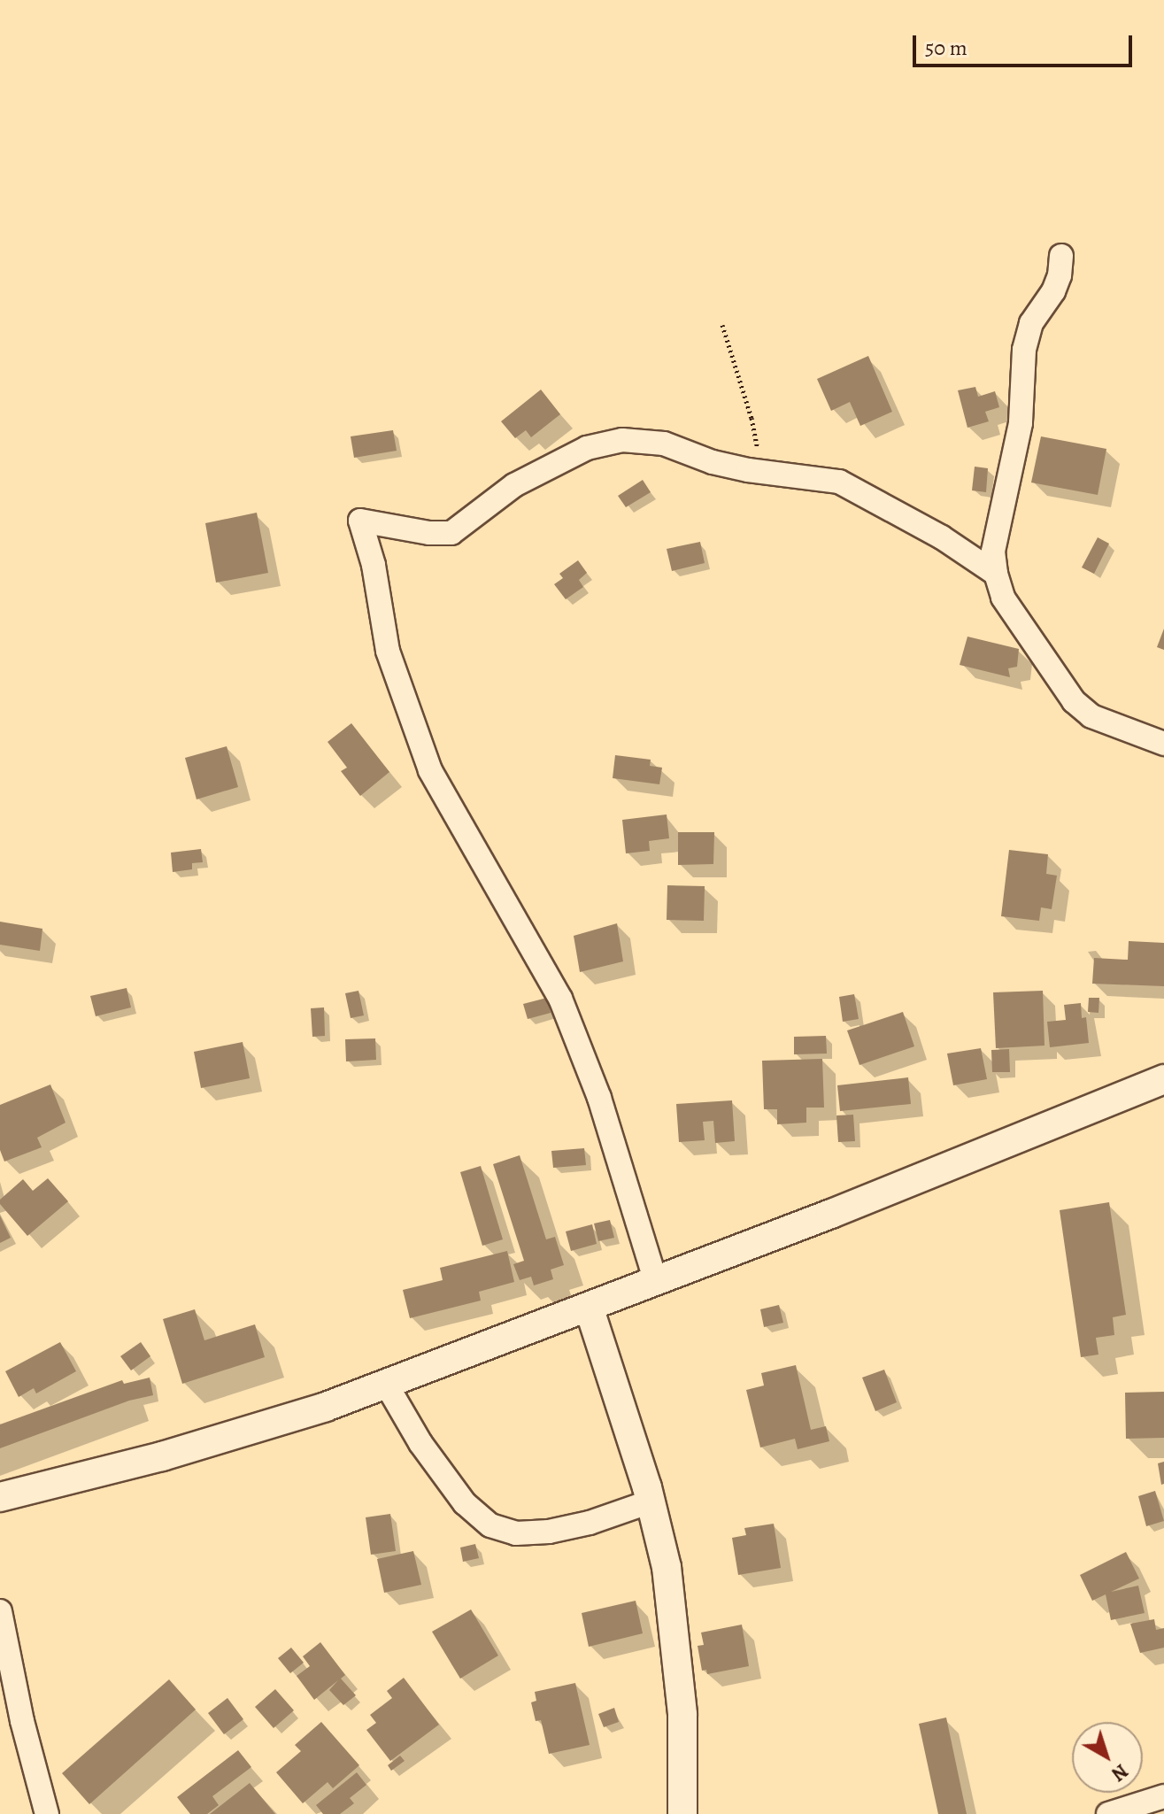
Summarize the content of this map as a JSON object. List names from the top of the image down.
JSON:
{
  "scale_bar": "50 m",
  "north": "bottom right"
}
